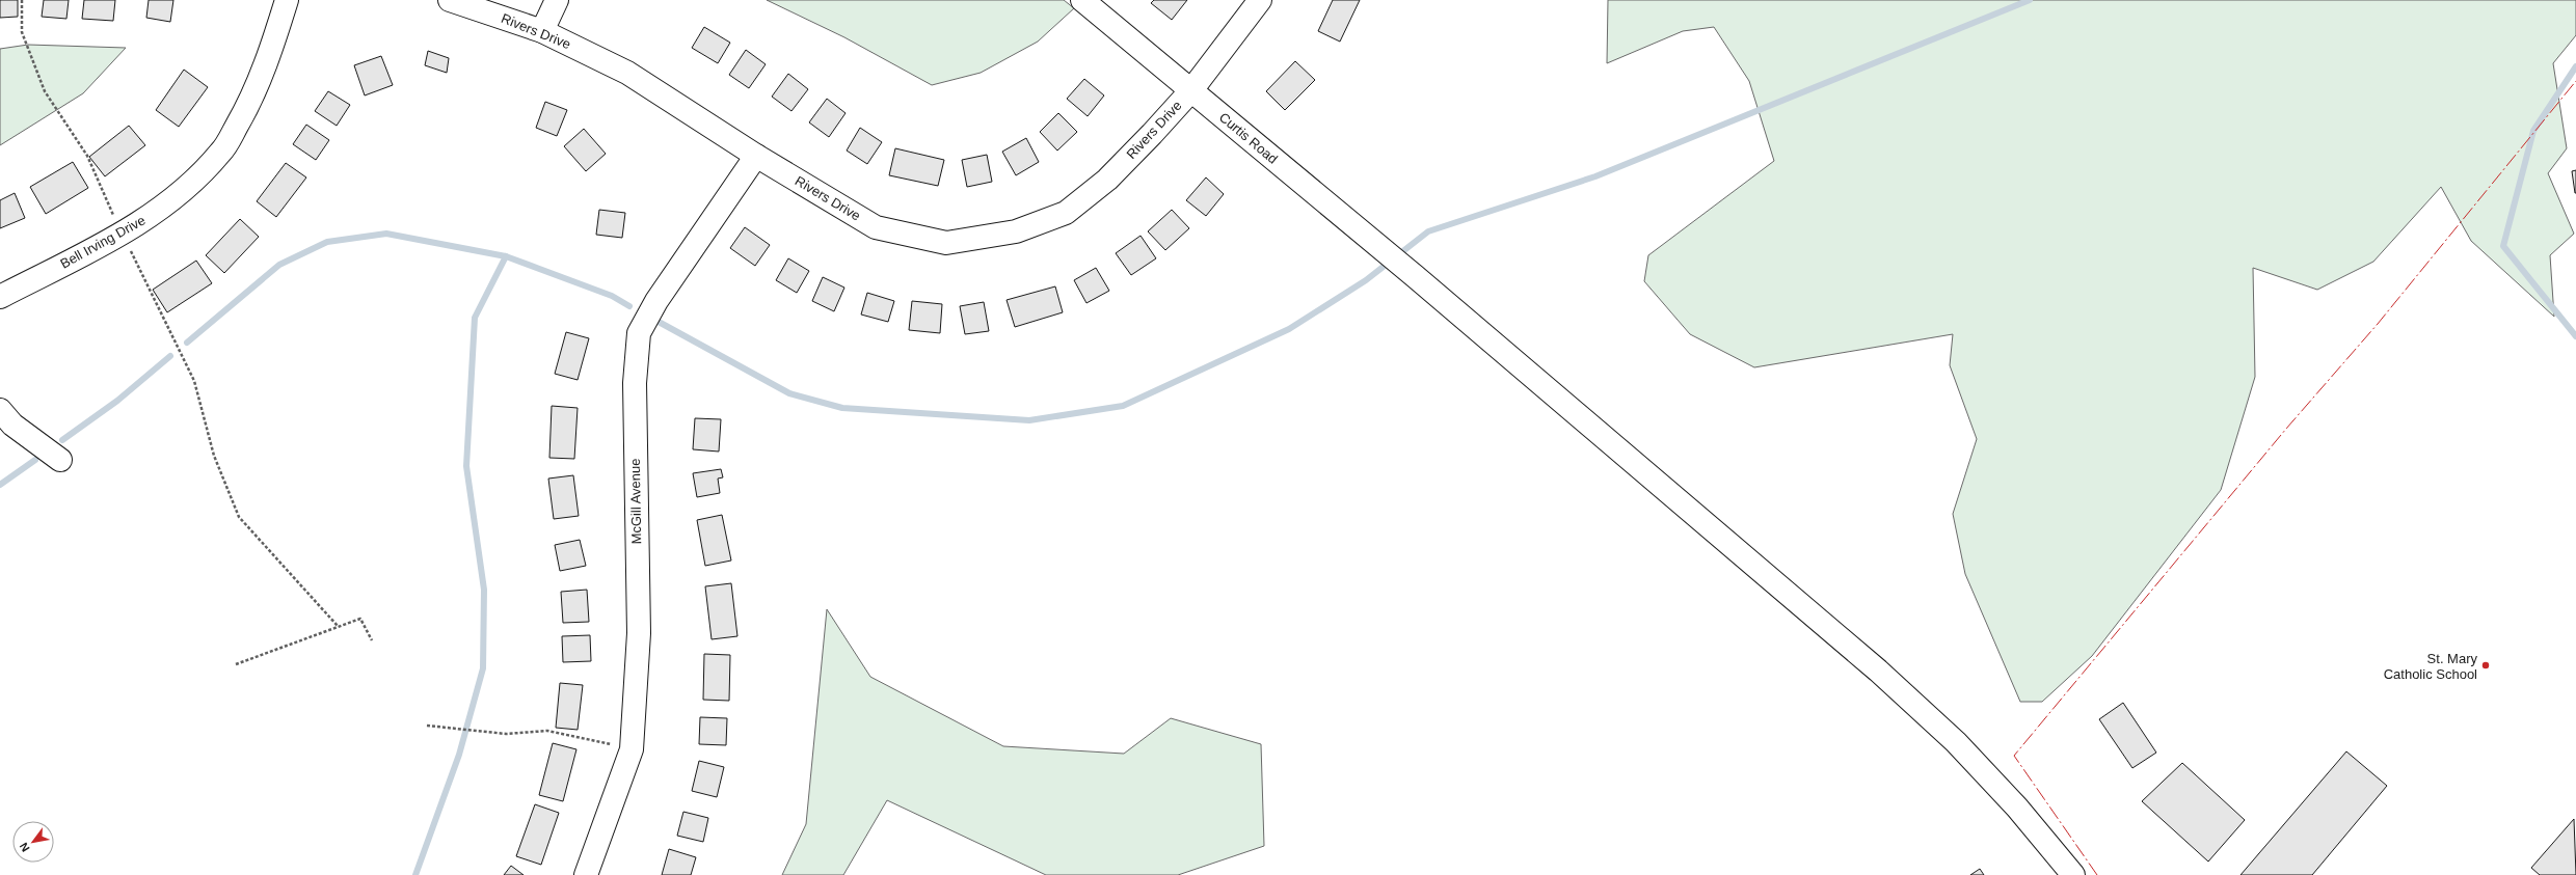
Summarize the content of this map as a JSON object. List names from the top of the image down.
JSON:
{
  "streets": {
    "street": [
      "Rivers Drive",
      "Curtis Road",
      "Bell Irving Drive",
      "McGill Avenue"
    ]
  },
  "crossings": [
    ["Rivers Drive", "Curtis Road"],
    ["Rivers Drive", "McGill Avenue"]
  ],
  "places": ["St. Mary Catholic School"],
  "north": "bottom left"
}
